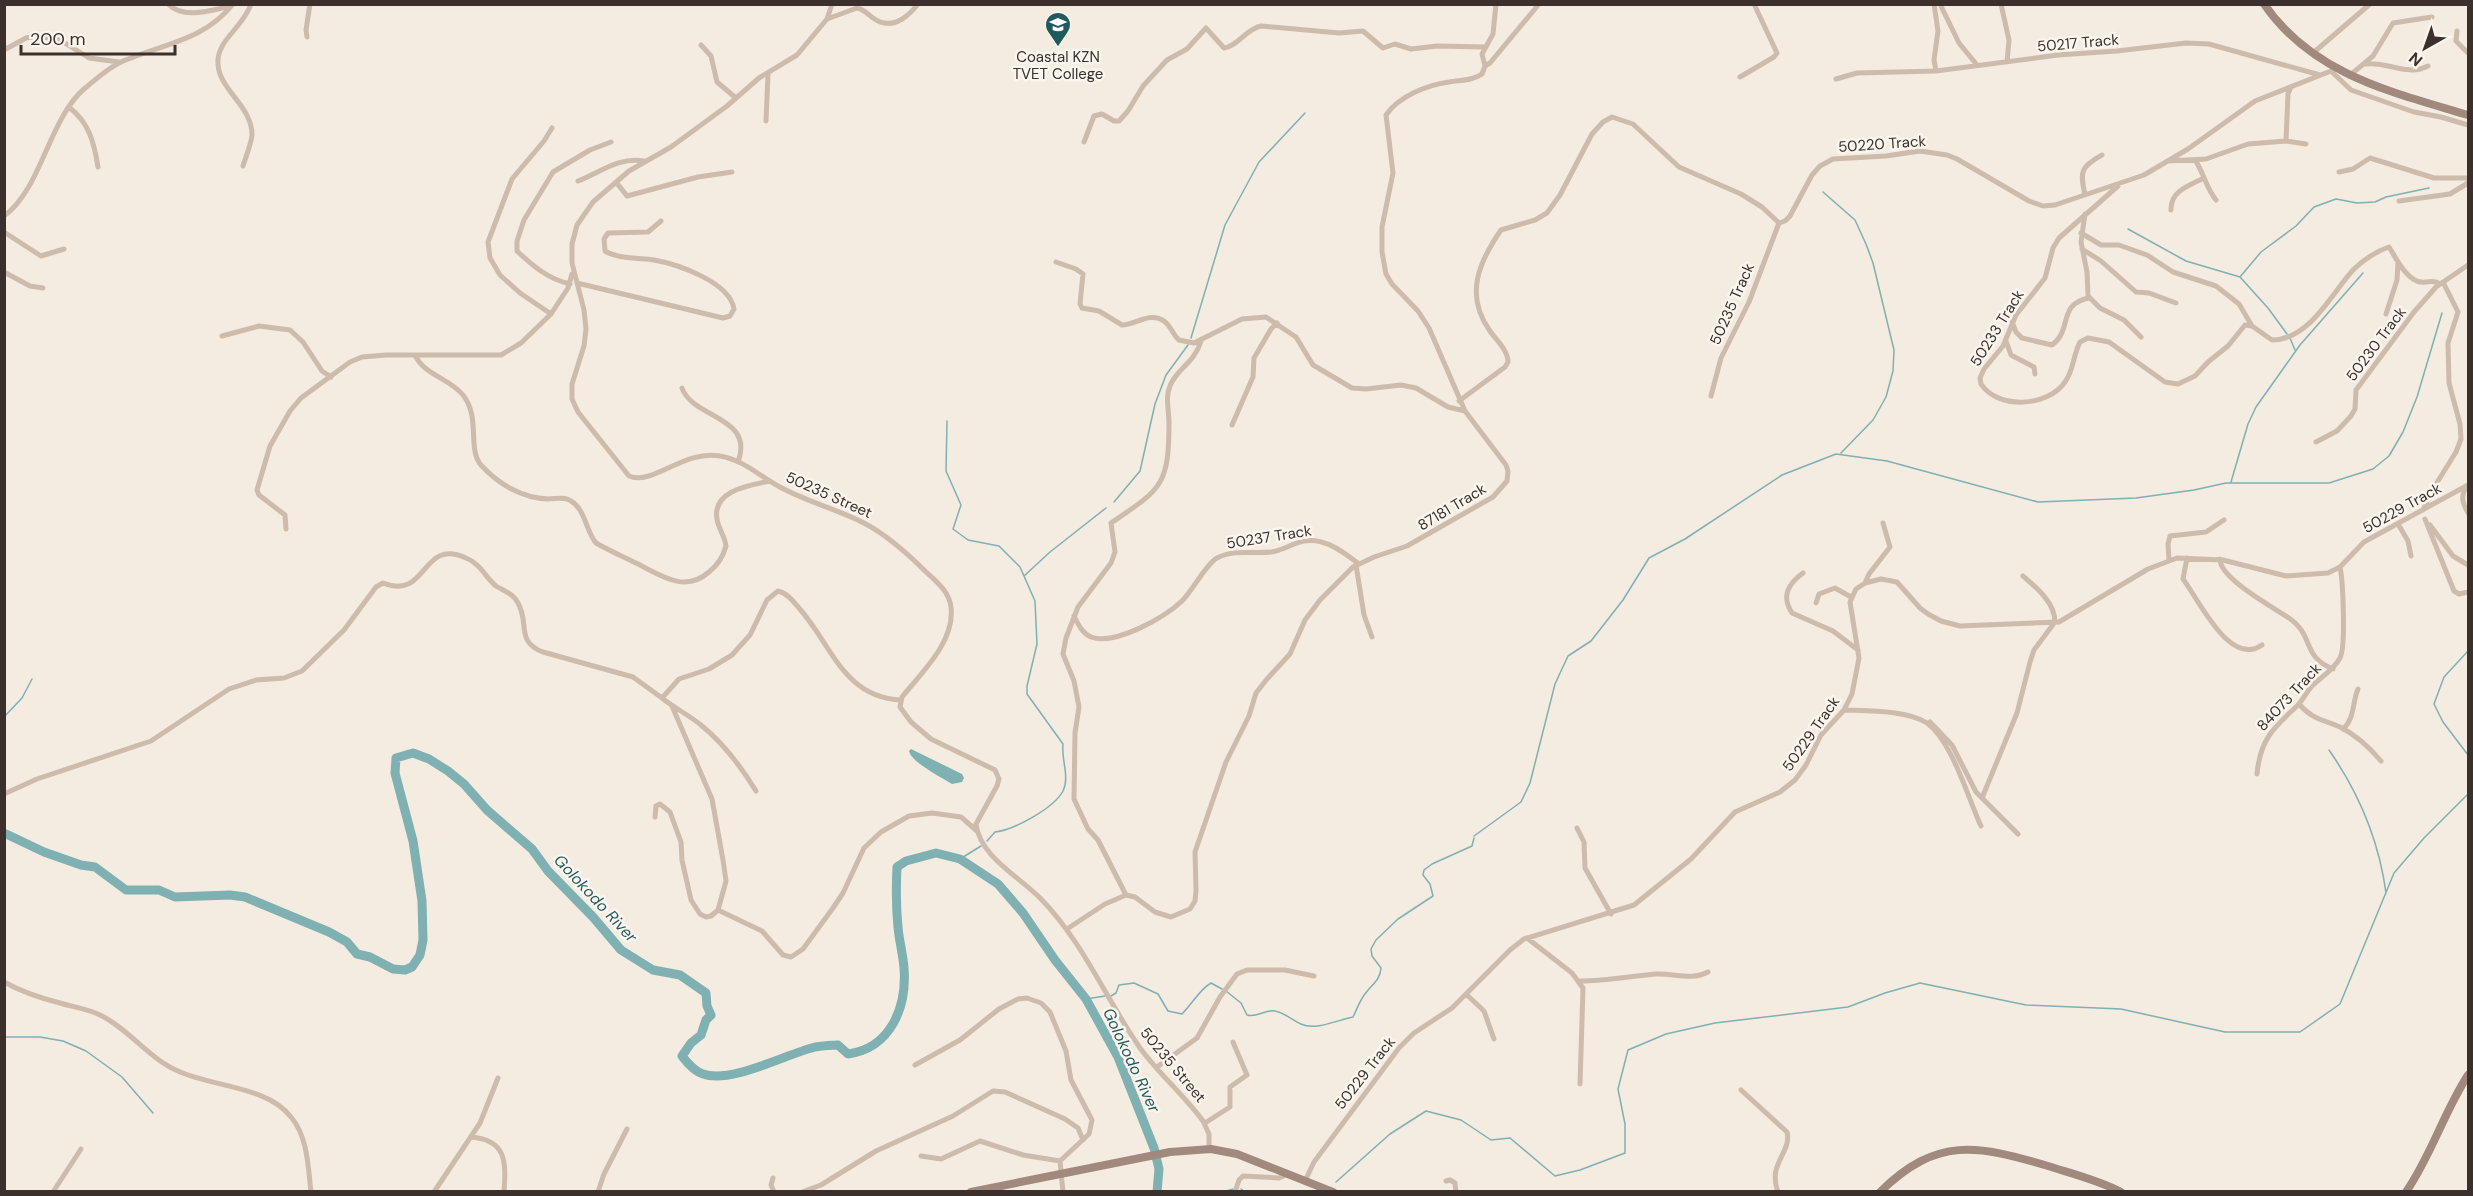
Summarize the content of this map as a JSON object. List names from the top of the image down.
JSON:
{
  "streets": {
    "street": [
      "50217 Track",
      "50220 Track",
      "50235 Track",
      "50233 Track",
      "50230 Track",
      "50235 Street",
      "87181 Track",
      "50229 Track",
      "50237 Track",
      "84073 Track"
    ]
  },
  "crossings": [
    ["50217 Track", "50220 Track"],
    ["50220 Track", "50235 Track"],
    ["50220 Track", "50233 Track"],
    ["87181 Track", "50237 Track"],
    ["50229 Track", "84073 Track"]
  ],
  "water": ["Golokodo River"],
  "places": {
    "school or university": ["Coastal KZN TVET College"]
  },
  "scale_bar": "200 m",
  "north": "bottom left"
}
